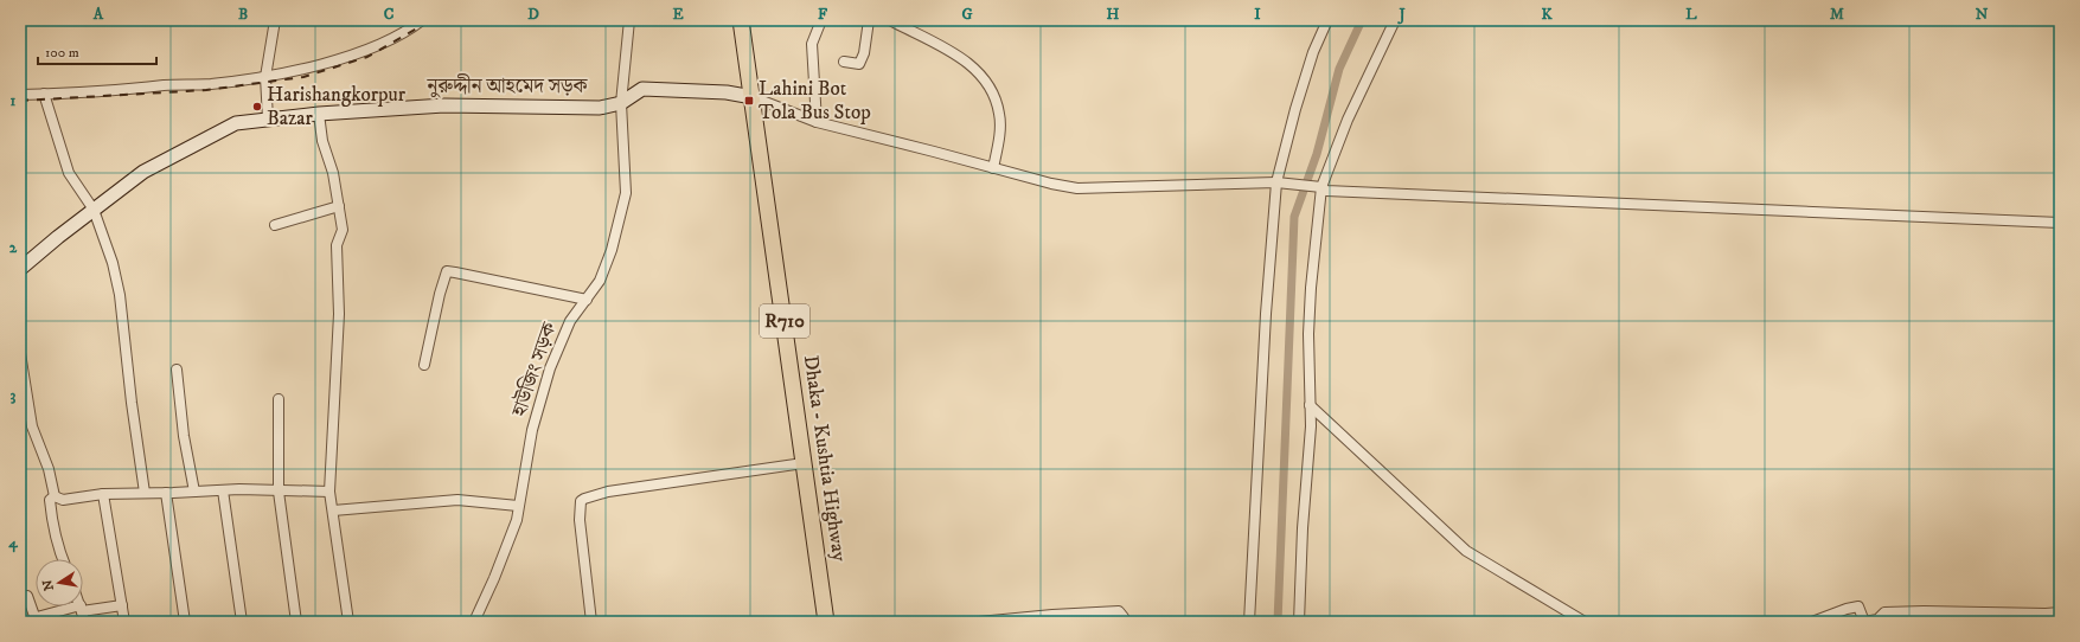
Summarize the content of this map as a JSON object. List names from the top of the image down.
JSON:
{
  "streets": {
    "main road": ["নুরুদ্দীন আহমেদ সড়ক", "R710", "Dhaka - Kushtia Highway"],
    "street": ["হাউজিং সড়ক"]
  },
  "crossings": [
    ["নুরুদ্দীন আহমেদ সড়ক", "হাউজিং সড়ক"],
    ["নুরুদ্দীন আহমেদ সড়ক", "Dhaka - Kushtia Highway"]
  ],
  "places": {
    "transit": ["Lahini Bot Tola Bus Stop"],
    "other": ["Harishangkorpur Bazar"]
  },
  "scale_bar": "100 m",
  "north": "left",
  "grid": {
    "columns": [
      "A",
      "B",
      "C",
      "D",
      "E",
      "F",
      "G",
      "H",
      "I",
      "J",
      "K",
      "L",
      "M",
      "N"
    ],
    "rows": [
      "1",
      "2",
      "3",
      "4"
    ]
  }
}
